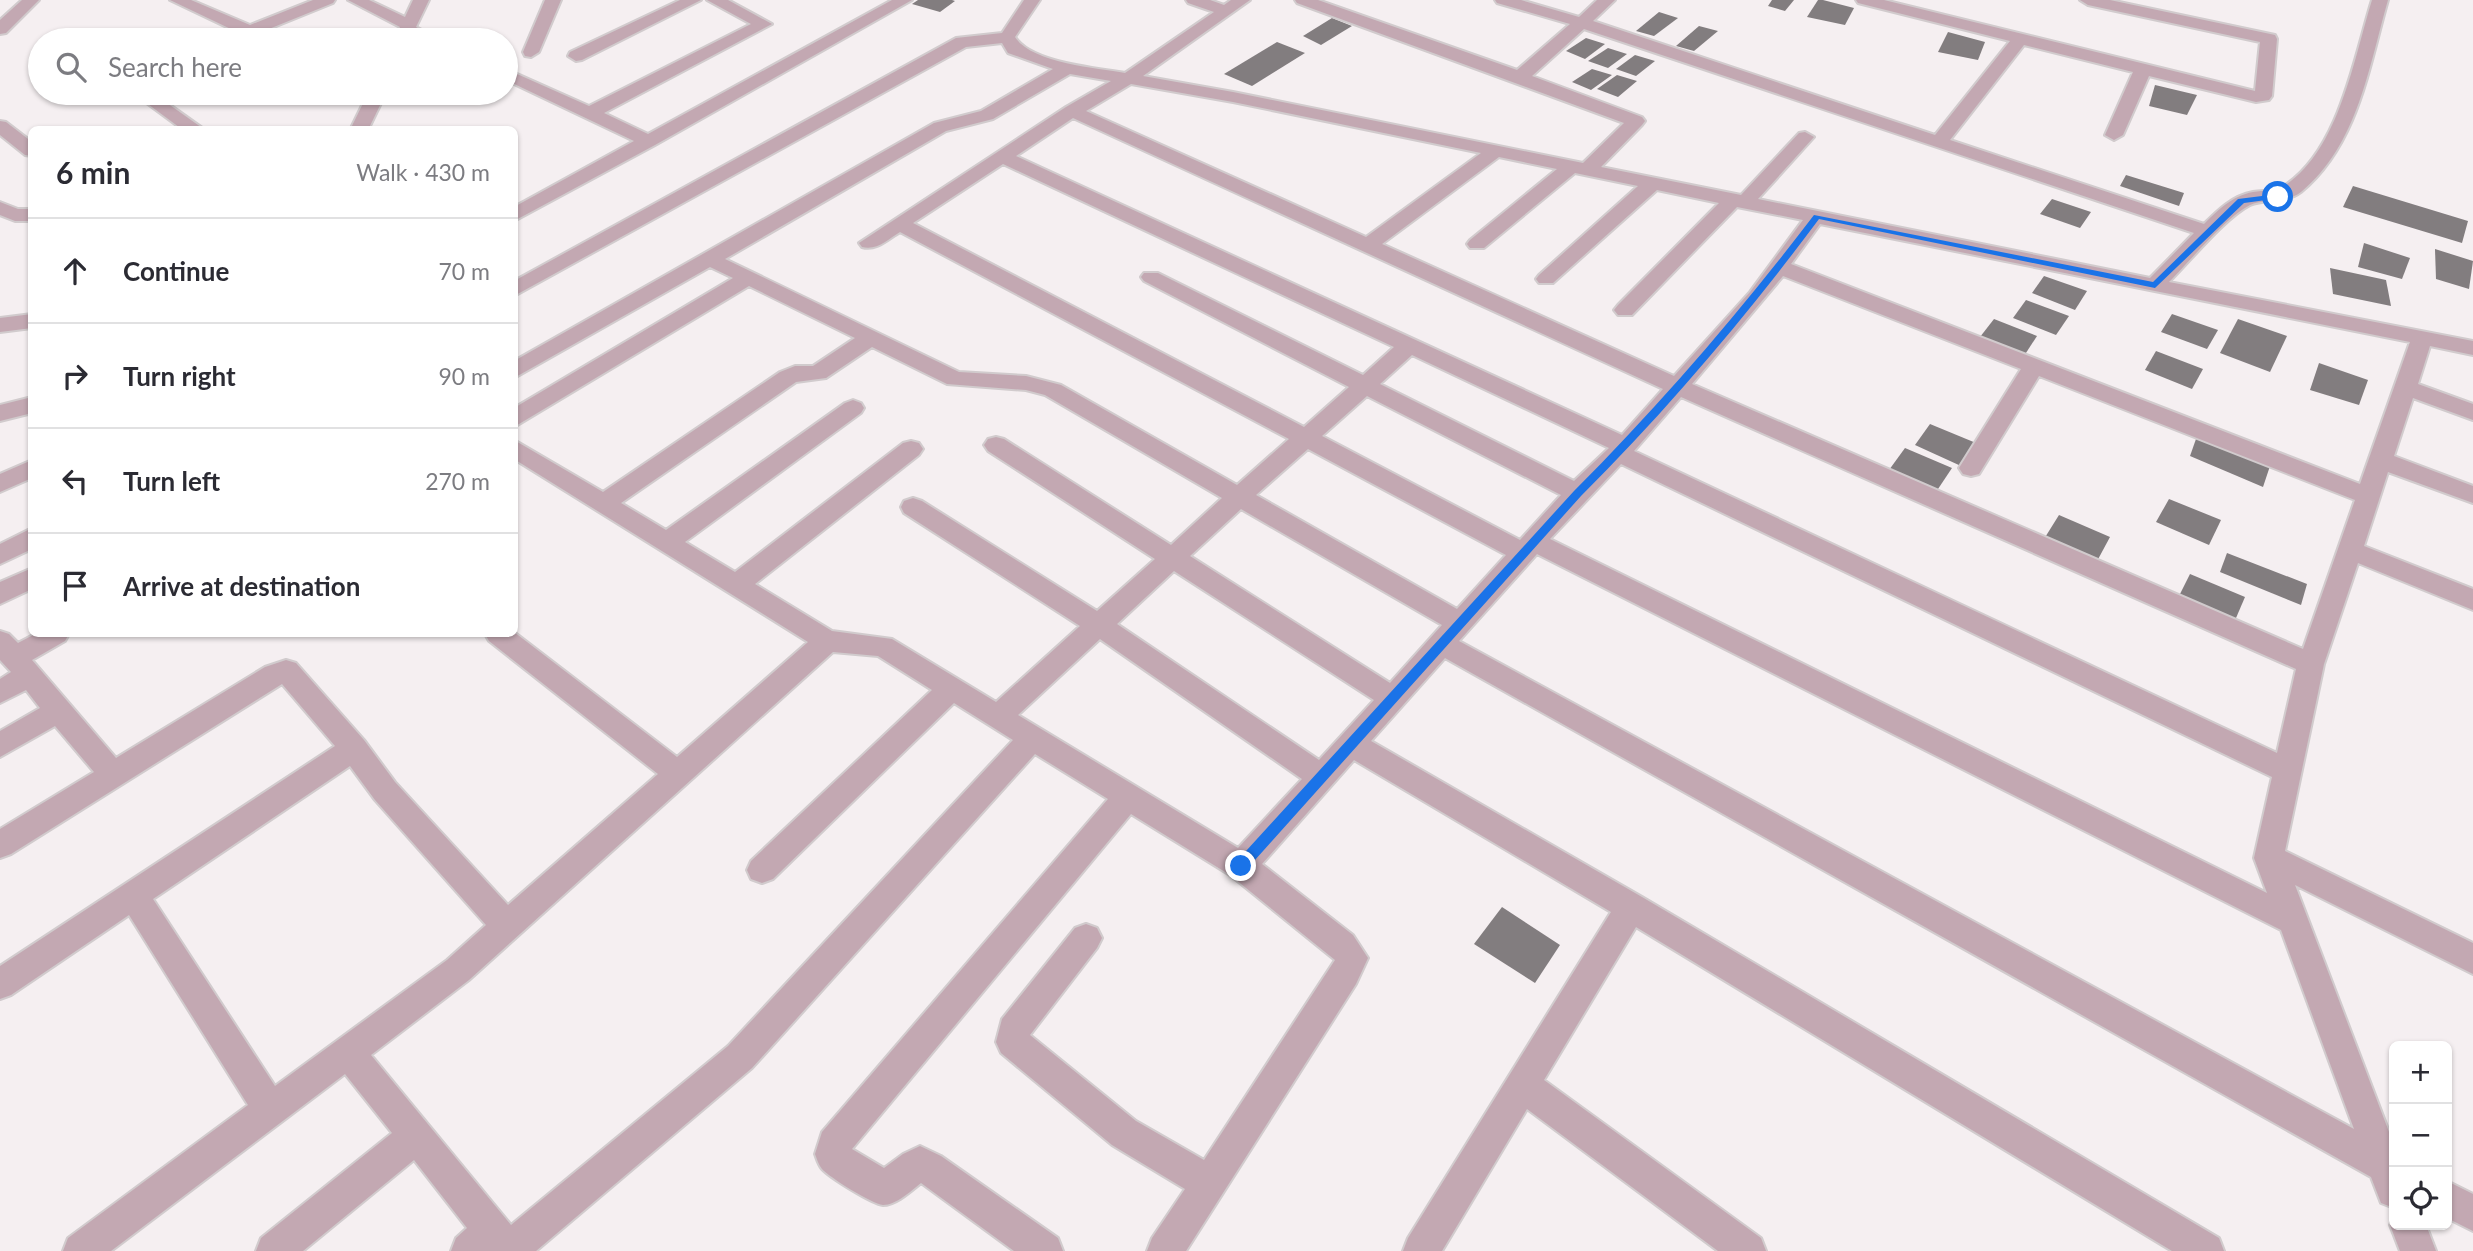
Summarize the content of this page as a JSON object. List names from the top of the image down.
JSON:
{
  "page": {
    "search": "Search here",
    "heading": ["6 min", "Walk · 430 m"],
    "list": [
      ["Continue", "70 m"],
      ["Turn right", "90 m"],
      ["Turn left", "270 m"],
      "Arrive at destination"
    ],
    "map_buttons": ["+", "−"]
  }
}
